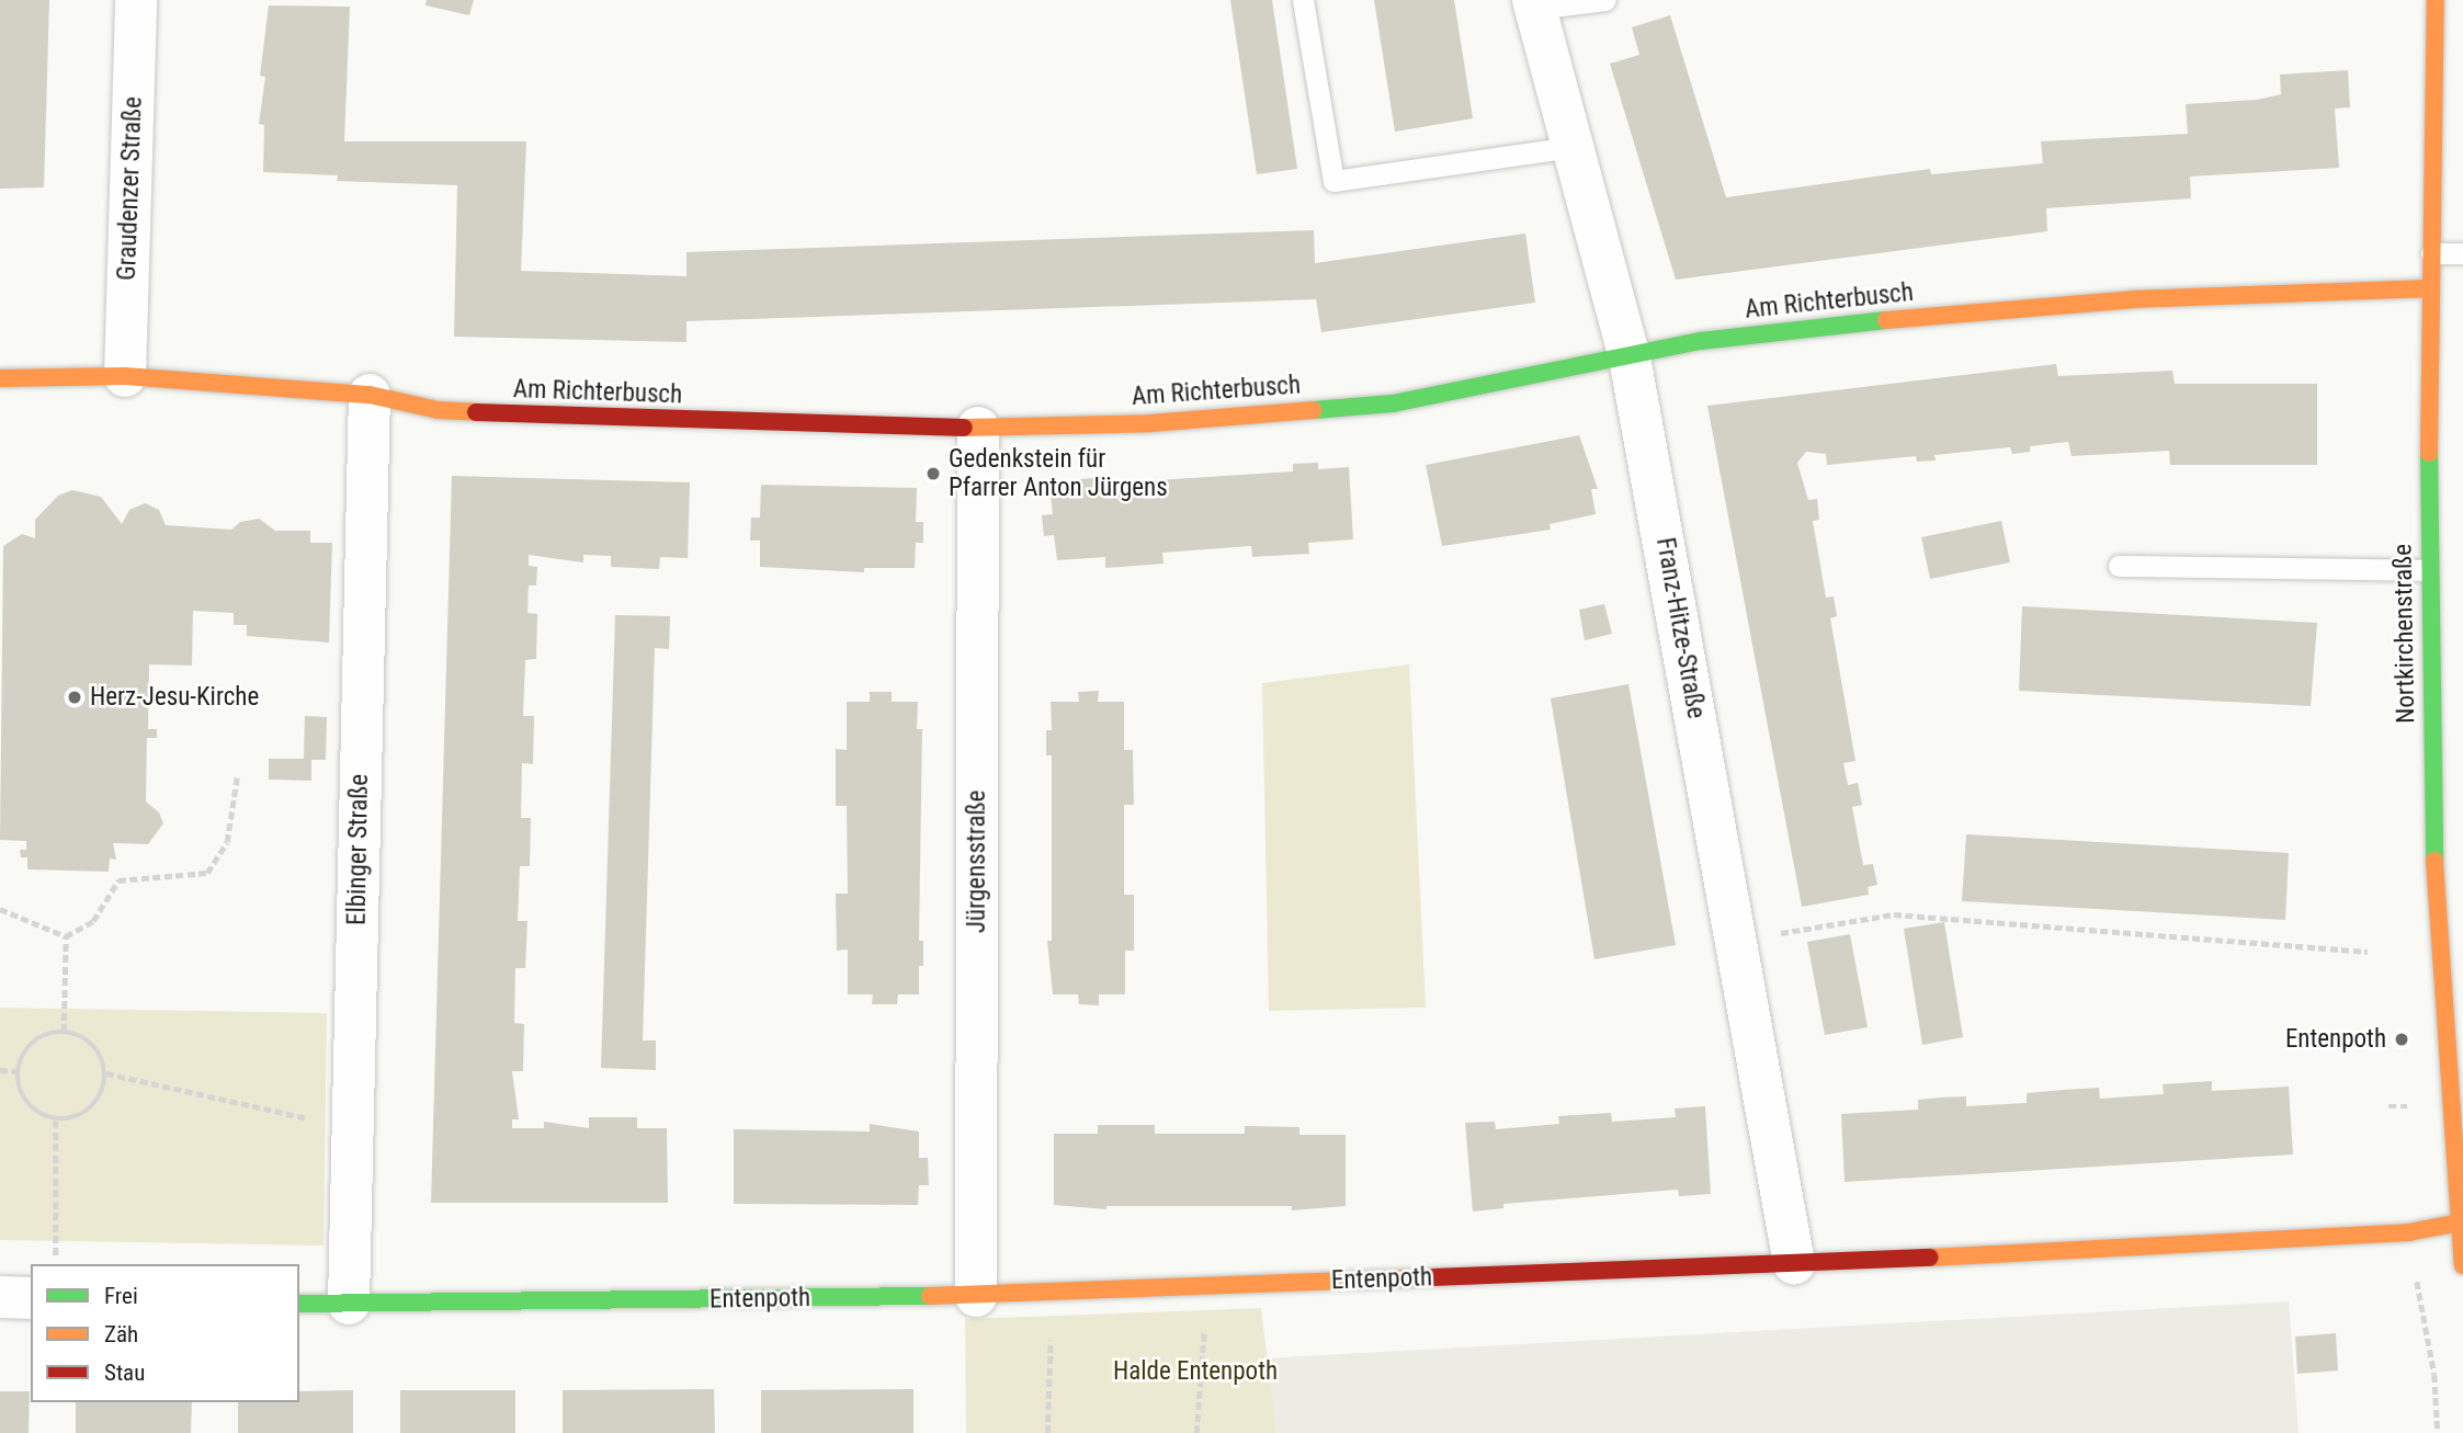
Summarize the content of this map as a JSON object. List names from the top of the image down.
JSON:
{
  "streets": {
    "street": [
      "Graudenzer Straße",
      "Am Richterbusch",
      "Franz-Hitze-Straße",
      "Nortkirchenstraße",
      "Elbinger Straße",
      "Jürgensstraße",
      "Entenpoth"
    ]
  },
  "crossings": [
    ["Graudenzer Straße", "Am Richterbusch"],
    ["Am Richterbusch", "Franz-Hitze-Straße"],
    ["Am Richterbusch", "Nortkirchenstraße"],
    ["Am Richterbusch", "Elbinger Straße"],
    ["Am Richterbusch", "Jürgensstraße"],
    ["Franz-Hitze-Straße", "Entenpoth"],
    ["Nortkirchenstraße", "Entenpoth"],
    ["Elbinger Straße", "Entenpoth"],
    ["Jürgensstraße", "Entenpoth"]
  ],
  "parks": ["Halde Entenpoth"],
  "places": ["Gedenkstein für Pfarrer Anton Jürgens", "Herz-Jesu-Kirche", "Entenpoth"],
  "legend": ["Frei", "Zäh", "Stau"]
}
